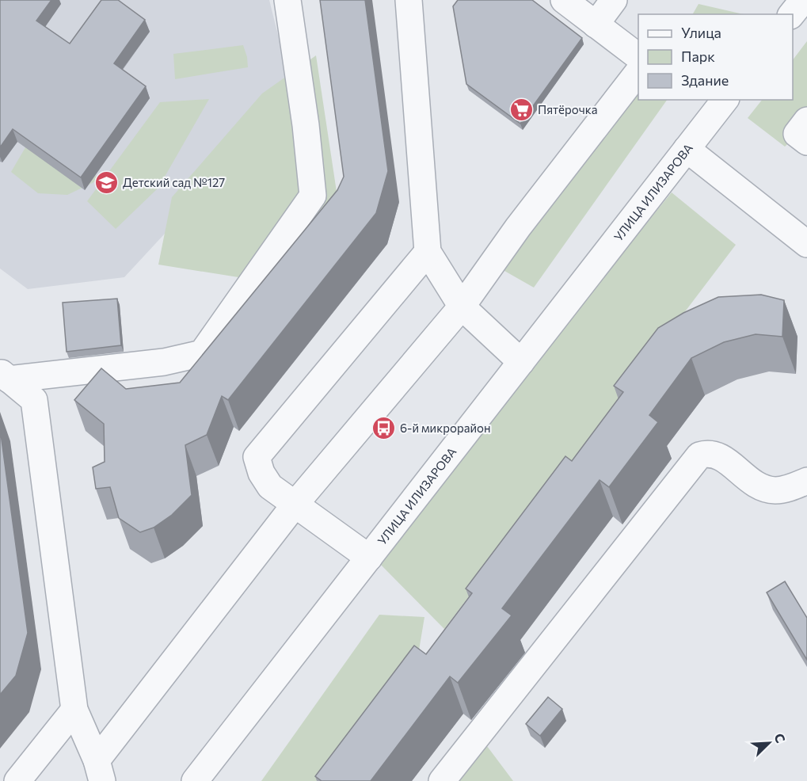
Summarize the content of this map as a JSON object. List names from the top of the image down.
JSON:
{
  "streets": {
    "street": ["УЛИЦА ИЛИЗАРОВА"]
  },
  "places": {
    "supermarket": ["Пятёрочка"],
    "school or university": ["Детский сад №127"],
    "bus stop": ["6-й микрорайон"]
  },
  "legend": ["Улица", "Парк", "Здание"],
  "north": "top right"
}
